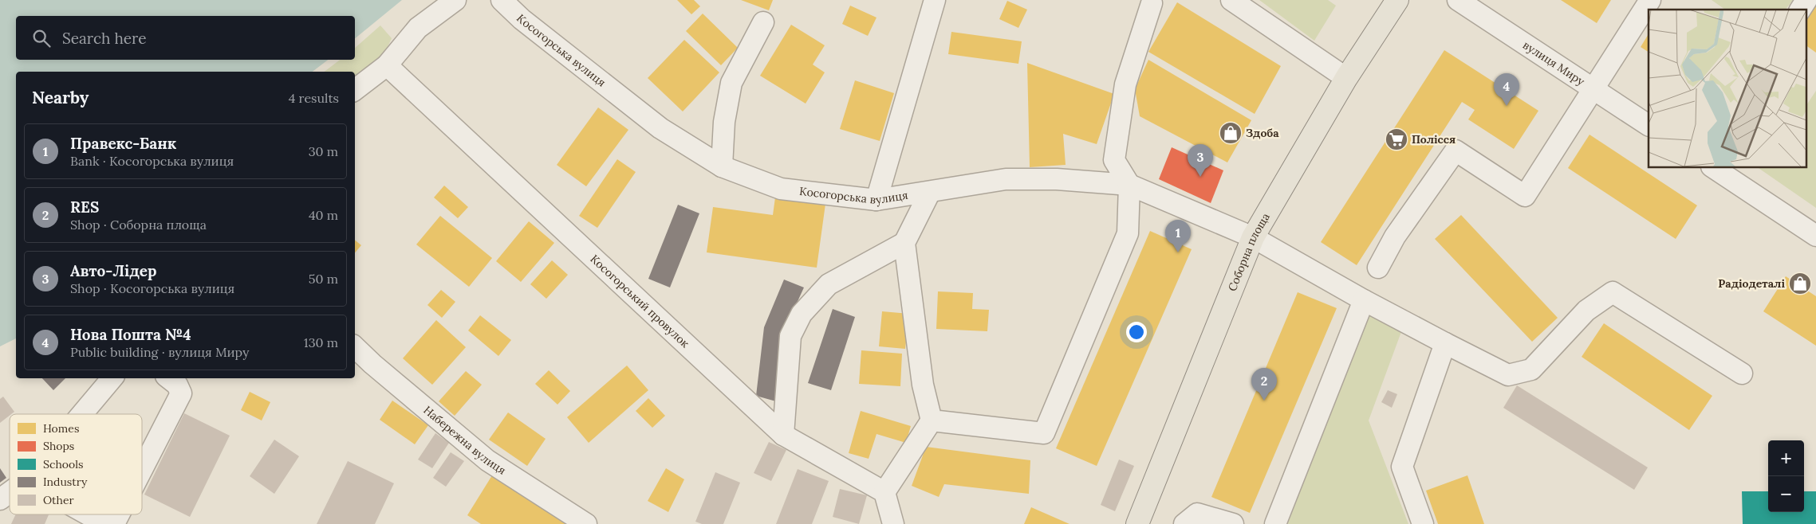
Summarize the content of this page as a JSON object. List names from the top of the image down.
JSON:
{
  "streets": {
    "main road": ["Соборна площа"],
    "street": [
      "Косогорська вулиця",
      "вулиця Миру",
      "Косогорський провулок",
      "Набережна вулиця"
    ]
  },
  "crossings": [
    ["Косогорська вулиця", "Соборна площа"]
  ],
  "places": {
    "shop": ["Здоба", "Радіодеталі"],
    "supermarket": ["Полісся"]
  },
  "legend": [
    "Homes",
    "Shops",
    "Schools",
    "Industry",
    "Other"
  ],
  "page": {
    "search": "Search here",
    "heading": ["Nearby", "4 results"],
    "pins": [
      "4",
      "3",
      "1",
      "2"
    ],
    "list": [
      {
        "mark": "1",
        "name": "Правекс-Банк",
        "note": "Bank · Косогорська вулиця",
        "value": "30 m"
      },
      {
        "mark": "2",
        "name": "RES",
        "note": "Shop · Соборна площа",
        "value": "40 m"
      },
      {
        "mark": "3",
        "name": "Авто-Лідер",
        "note": "Shop · Косогорська вулиця",
        "value": "50 m"
      },
      {
        "mark": "4",
        "name": "Нова Пошта №4",
        "note": "Public building · вулиця Миру",
        "value": "130 m"
      }
    ],
    "map_buttons": ["+", "−"]
  }
}
